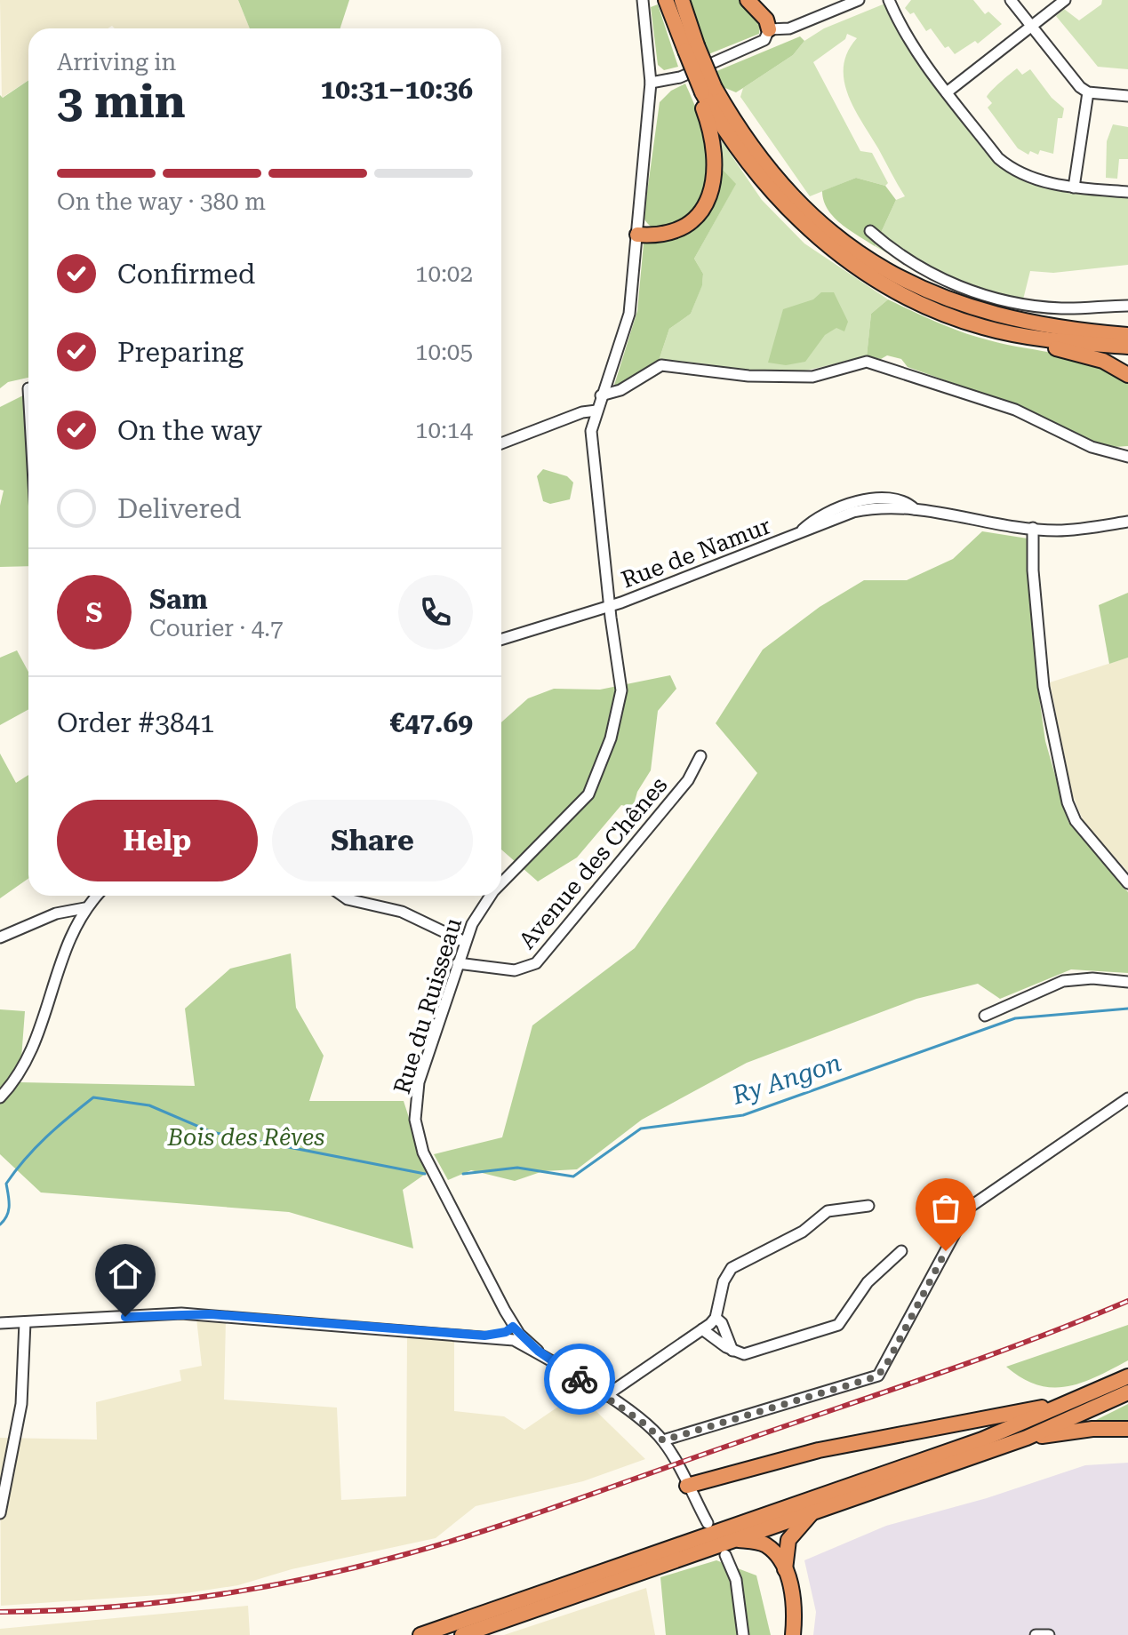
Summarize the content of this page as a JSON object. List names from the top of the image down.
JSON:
{
  "streets": {
    "street": ["Rue de Namur", "Avenue des Chênes", "Rue du Ruisseau"]
  },
  "crossings": [
    ["Rue de Namur", "Rue du Ruisseau"],
    ["Avenue des Chênes", "Rue du Ruisseau"]
  ],
  "water": ["Ry Angon"],
  "parks": ["Bois des Rêves"],
  "page": {
    "heading": ["3 min", "Arriving in", "10:31–10:36"],
    "panel": [
      "Sam",
      "Courier · 4.7",
      "Order #3841",
      "€47.69"
    ],
    "bar": "On the way · 380 m",
    "list": [
      ["Confirmed", "10:02"],
      ["Preparing", "10:05"],
      ["On the way", "10:14"],
      "Delivered"
    ],
    "round": "S",
    "buttons": ["Help", "Share"]
  }
}
